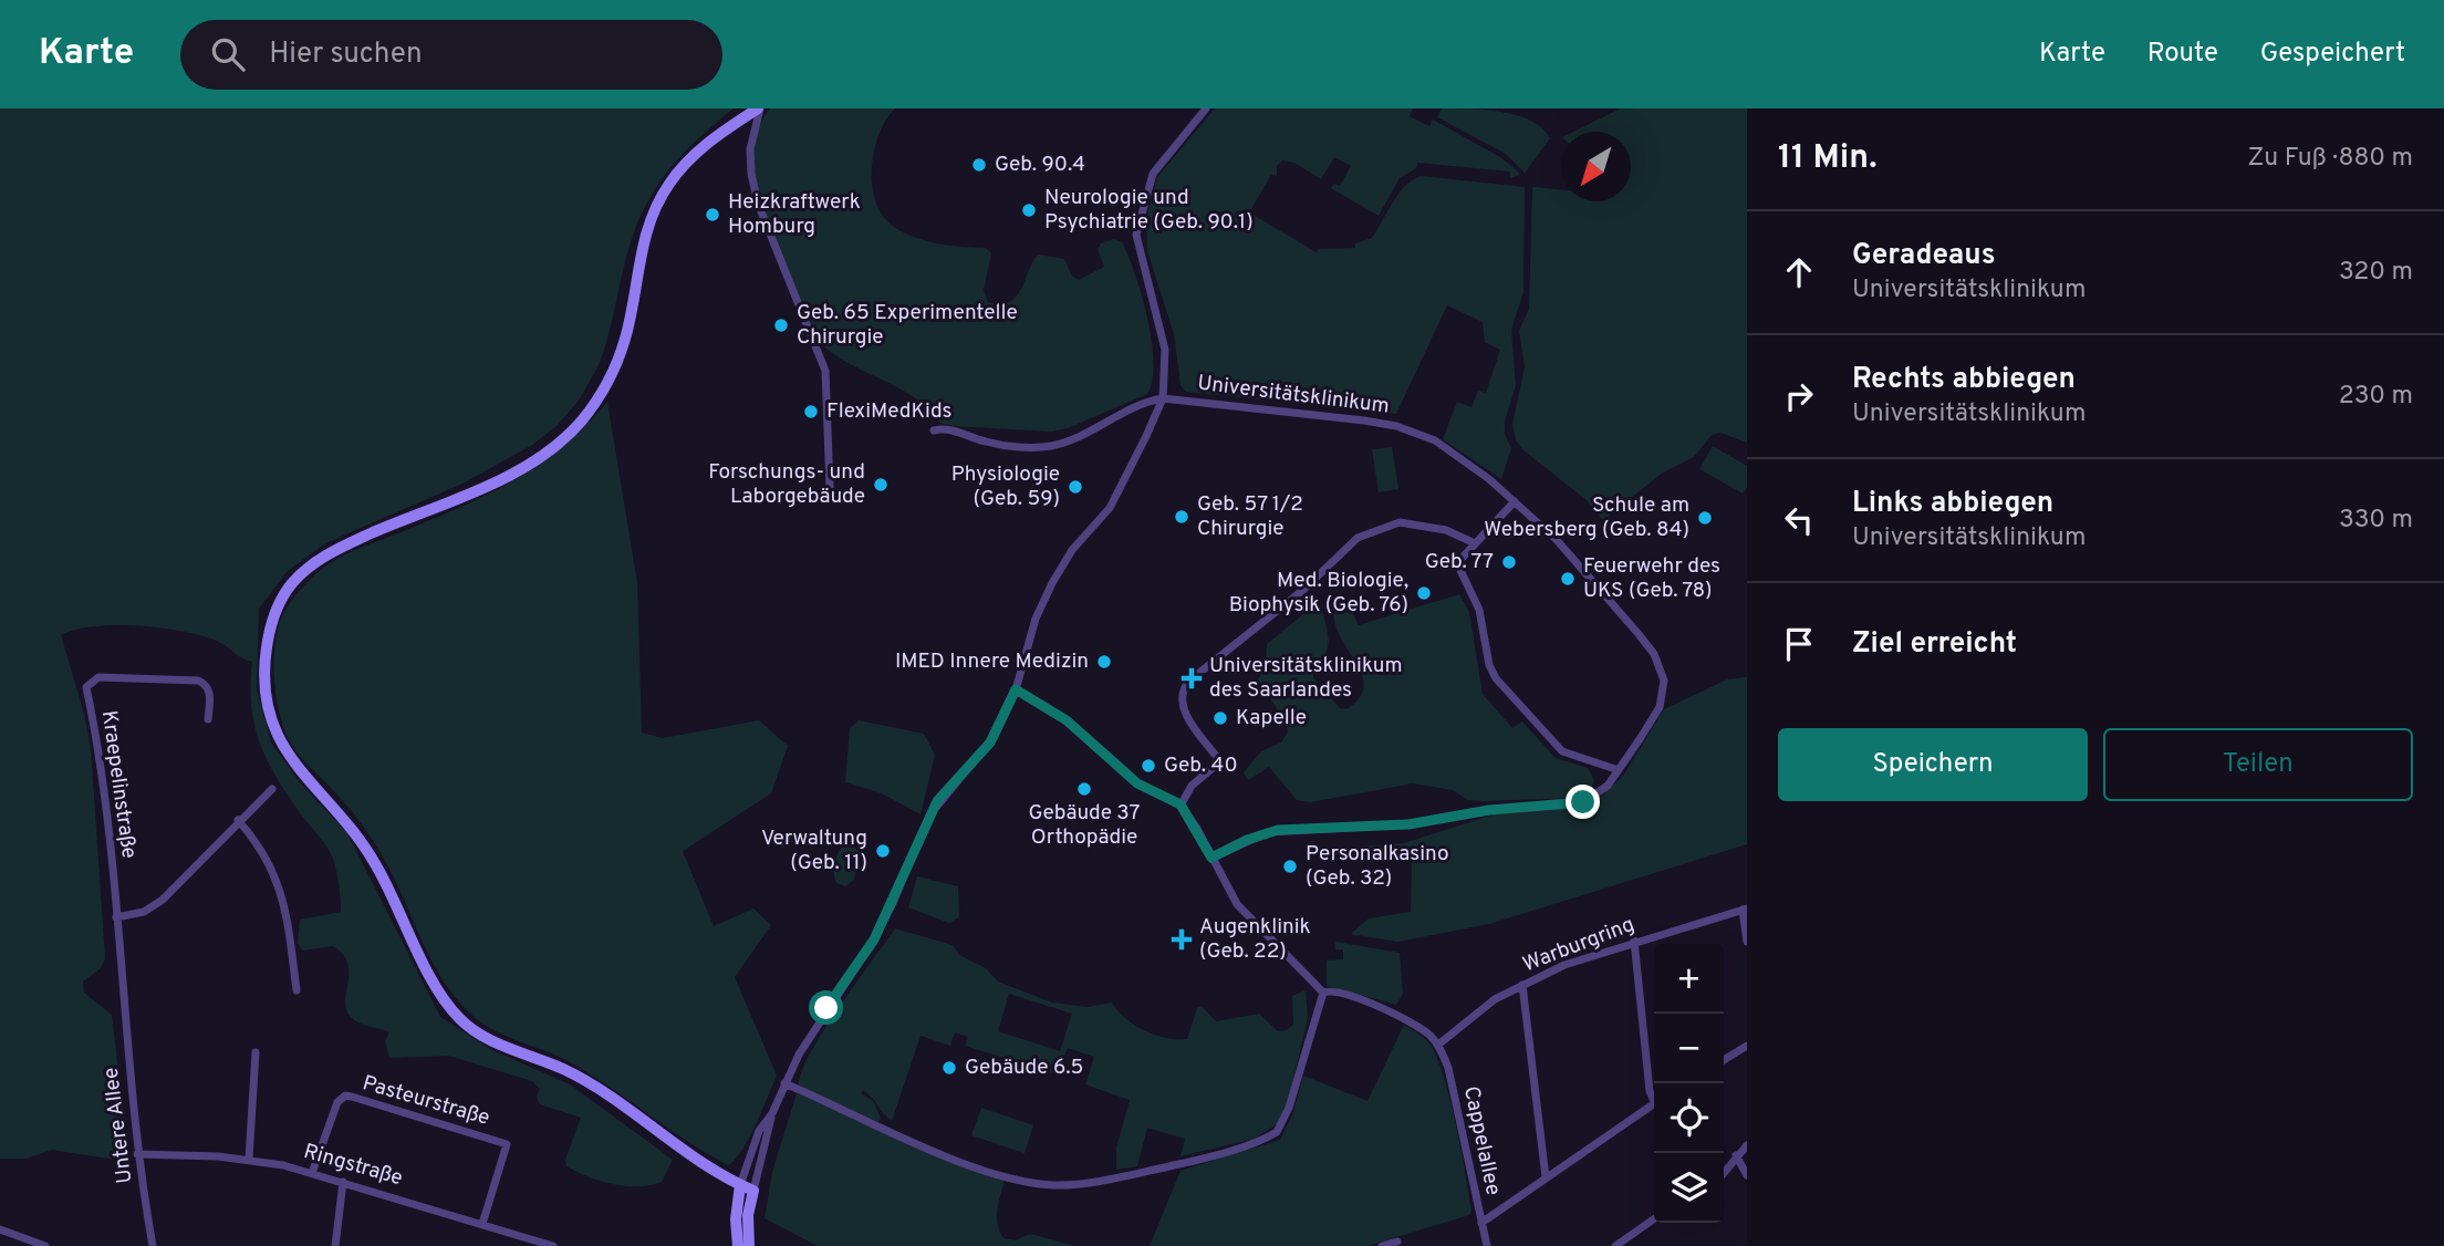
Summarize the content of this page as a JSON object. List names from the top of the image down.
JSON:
{
  "streets": {
    "street": [
      "Universitätsklinikum",
      "Kraepelinstraße",
      "Warburgring",
      "Pasteurstraße",
      "Untere Allee",
      "Cappelallee",
      "Ringstraße"
    ]
  },
  "crossings": [
    ["Kraepelinstraße", "Untere Allee"],
    ["Warburgring", "Cappelallee"],
    ["Pasteurstraße", "Ringstraße"],
    ["Untere Allee", "Ringstraße"]
  ],
  "places": {
    "other": [
      "Geb. 90.4",
      "Neurologie und Psychiatrie (Geb. 90.1)",
      "Heizkraftwerk Homburg",
      "Geb. 65 Experimentelle Chirurgie",
      "FlexiMedKids",
      "Forschungs- und Laborgebäude",
      "Physiologie (Geb. 59)",
      "Geb. 57 1/2 Chirurgie",
      "Schule am Webersberg (Geb. 84)",
      "Geb. 77",
      "Feuerwehr des UKS (Geb. 78)",
      "Med. Biologie, Biophysik (Geb. 76)",
      "IMED Innere Medizin",
      "Kapelle",
      "Geb. 40",
      "Gebäude 37 Orthopädie",
      "Verwaltung (Geb. 11)",
      "Personalkasino (Geb. 32)",
      "Gebäude 6.5"
    ],
    "health": ["Universitätsklinikum des Saarlandes", "Augenklinik (Geb. 22)"]
  },
  "north": "bottom left",
  "page": {
    "header": "Karte",
    "search": "Hier suchen",
    "nav": ["Karte", "Route", "Gespeichert"],
    "heading": ["11 Min.", "Zu Fuß · 880 m"],
    "list": [
      ["Geradeaus", "Universitätsklinikum", "320 m"],
      ["Rechts abbiegen", "Universitätsklinikum", "230 m"],
      ["Links abbiegen", "Universitätsklinikum", "330 m"],
      "Ziel erreicht"
    ],
    "buttons": ["Speichern", "Teilen"],
    "map_buttons": ["+", "−"]
  }
}
